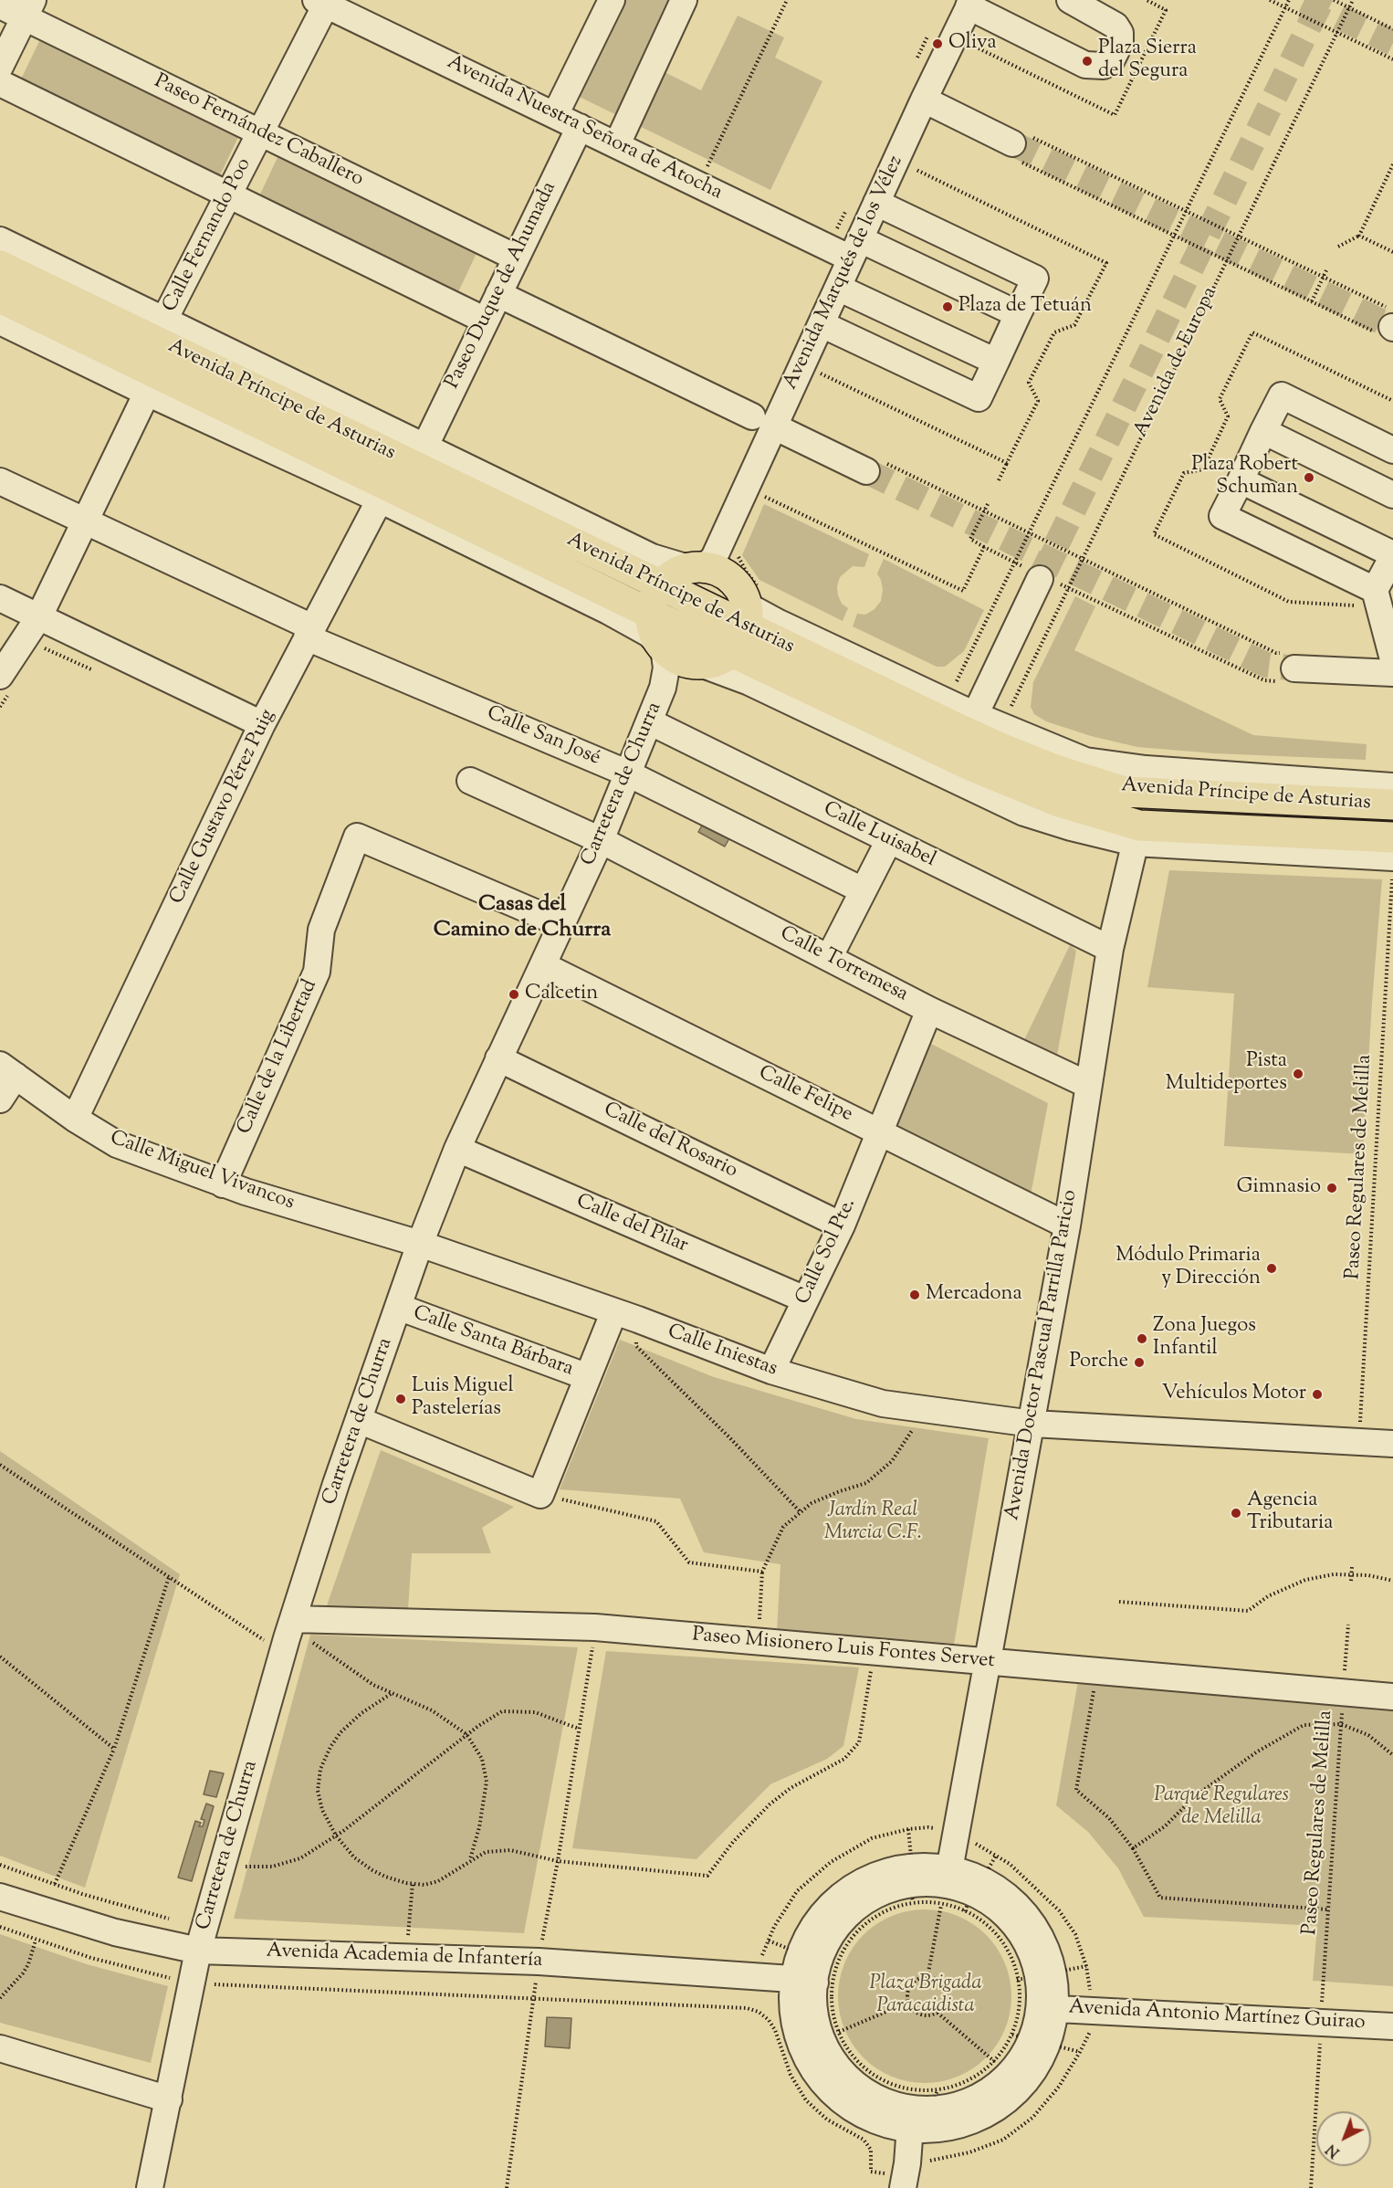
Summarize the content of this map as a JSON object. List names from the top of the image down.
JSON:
{
  "streets": {
    "main road": ["Avenida Príncipe de Asturias"],
    "street": [
      "Avenida Nuestra Señora de Atocha",
      "Paseo Fernández Caballero",
      "Calle Fernando Poo",
      "Avenida Marqués de los Vélez",
      "Paseo Duque de Ahumada",
      "Calle San José",
      "Carretera de Churra",
      "Calle Gustavo Pérez Puig",
      "Calle Luisabel",
      "Calle Torremesa",
      "Calle de la Libertad",
      "Calle Felipe",
      "Calle del Rosario",
      "Calle Miguel Vivancos",
      "Calle del Pilar",
      "Calle Sol Pte.",
      "Calle Santa Bárbara",
      "Calle Iniestas",
      "Avenida Doctor Pascual Parrilla Paricio",
      "Paseo Misionero Luis Fontes Servet",
      "Avenida Academia de Infantería",
      "Avenida Antonio Martínez Guirao"
    ],
    "path": ["Avenida de Europa", "Paseo Regulares de Melilla"]
  },
  "crossings": [
    ["Avenida Nuestra Señora de Atocha", "Calle Fernando Poo"],
    ["Avenida Nuestra Señora de Atocha", "Avenida Marqués de los Vélez"],
    ["Avenida Nuestra Señora de Atocha", "Paseo Duque de Ahumada"],
    ["Paseo Fernández Caballero", "Calle Fernando Poo"],
    ["Paseo Fernández Caballero", "Paseo Duque de Ahumada"],
    ["Avenida Príncipe de Asturias", "Avenida Doctor Pascual Parrilla Paricio"],
    ["Calle San José", "Carretera de Churra"],
    ["Calle San José", "Calle Gustavo Pérez Puig"],
    ["Carretera de Churra", "Calle Luisabel"],
    ["Carretera de Churra", "Calle Torremesa"],
    ["Carretera de Churra", "Calle de la Libertad"],
    ["Carretera de Churra", "Calle Felipe"],
    ["Carretera de Churra", "Calle del Rosario"],
    ["Carretera de Churra", "Calle Miguel Vivancos"],
    ["Carretera de Churra", "Calle del Pilar"],
    ["Carretera de Churra", "Calle Santa Bárbara"],
    ["Carretera de Churra", "Calle Iniestas"],
    ["Carretera de Churra", "Paseo Misionero Luis Fontes Servet"],
    ["Carretera de Churra", "Avenida Academia de Infantería"],
    ["Calle Gustavo Pérez Puig", "Calle Miguel Vivancos"],
    ["Calle Luisabel", "Avenida Doctor Pascual Parrilla Paricio"],
    ["Calle Torremesa", "Calle Sol Pte."],
    ["Calle Torremesa", "Avenida Doctor Pascual Parrilla Paricio"],
    ["Calle de la Libertad", "Calle Miguel Vivancos"],
    ["Calle Felipe", "Calle Sol Pte."],
    ["Calle Felipe", "Avenida Doctor Pascual Parrilla Paricio"],
    ["Calle del Rosario", "Calle Sol Pte."],
    ["Paseo Regulares de Melilla", "Calle Iniestas"],
    ["Paseo Regulares de Melilla", "Paseo Misionero Luis Fontes Servet"],
    ["Paseo Regulares de Melilla", "Avenida Antonio Martínez Guirao"],
    ["Calle Miguel Vivancos", "Calle Iniestas"],
    ["Calle del Pilar", "Calle Sol Pte."],
    ["Calle Sol Pte.", "Calle Iniestas"],
    ["Calle Iniestas", "Avenida Doctor Pascual Parrilla Paricio"],
    ["Avenida Doctor Pascual Parrilla Paricio", "Paseo Misionero Luis Fontes Servet"]
  ],
  "districts": ["Casas del Camino de Churra"],
  "parks": ["Jardín Real Murcia C.F.", "Parque Regulares de Melilla", "Plaza Brigada Paracaidista"],
  "places": [
    "Oliva",
    "Plaza Sierra del Segura",
    "Plaza de Tetuán",
    "Plaza Robert Schuman",
    "Calcetin",
    "Pista Multideportes",
    "Gimnasio",
    "Módulo Primaria y Dirección",
    "Mercadona",
    "Zona Juegos Infantil",
    "Porche",
    "Vehículos Motor",
    "Luis Miguel Pastelerías",
    "Agencia Tributaria"
  ],
  "north": "bottom left"
}
